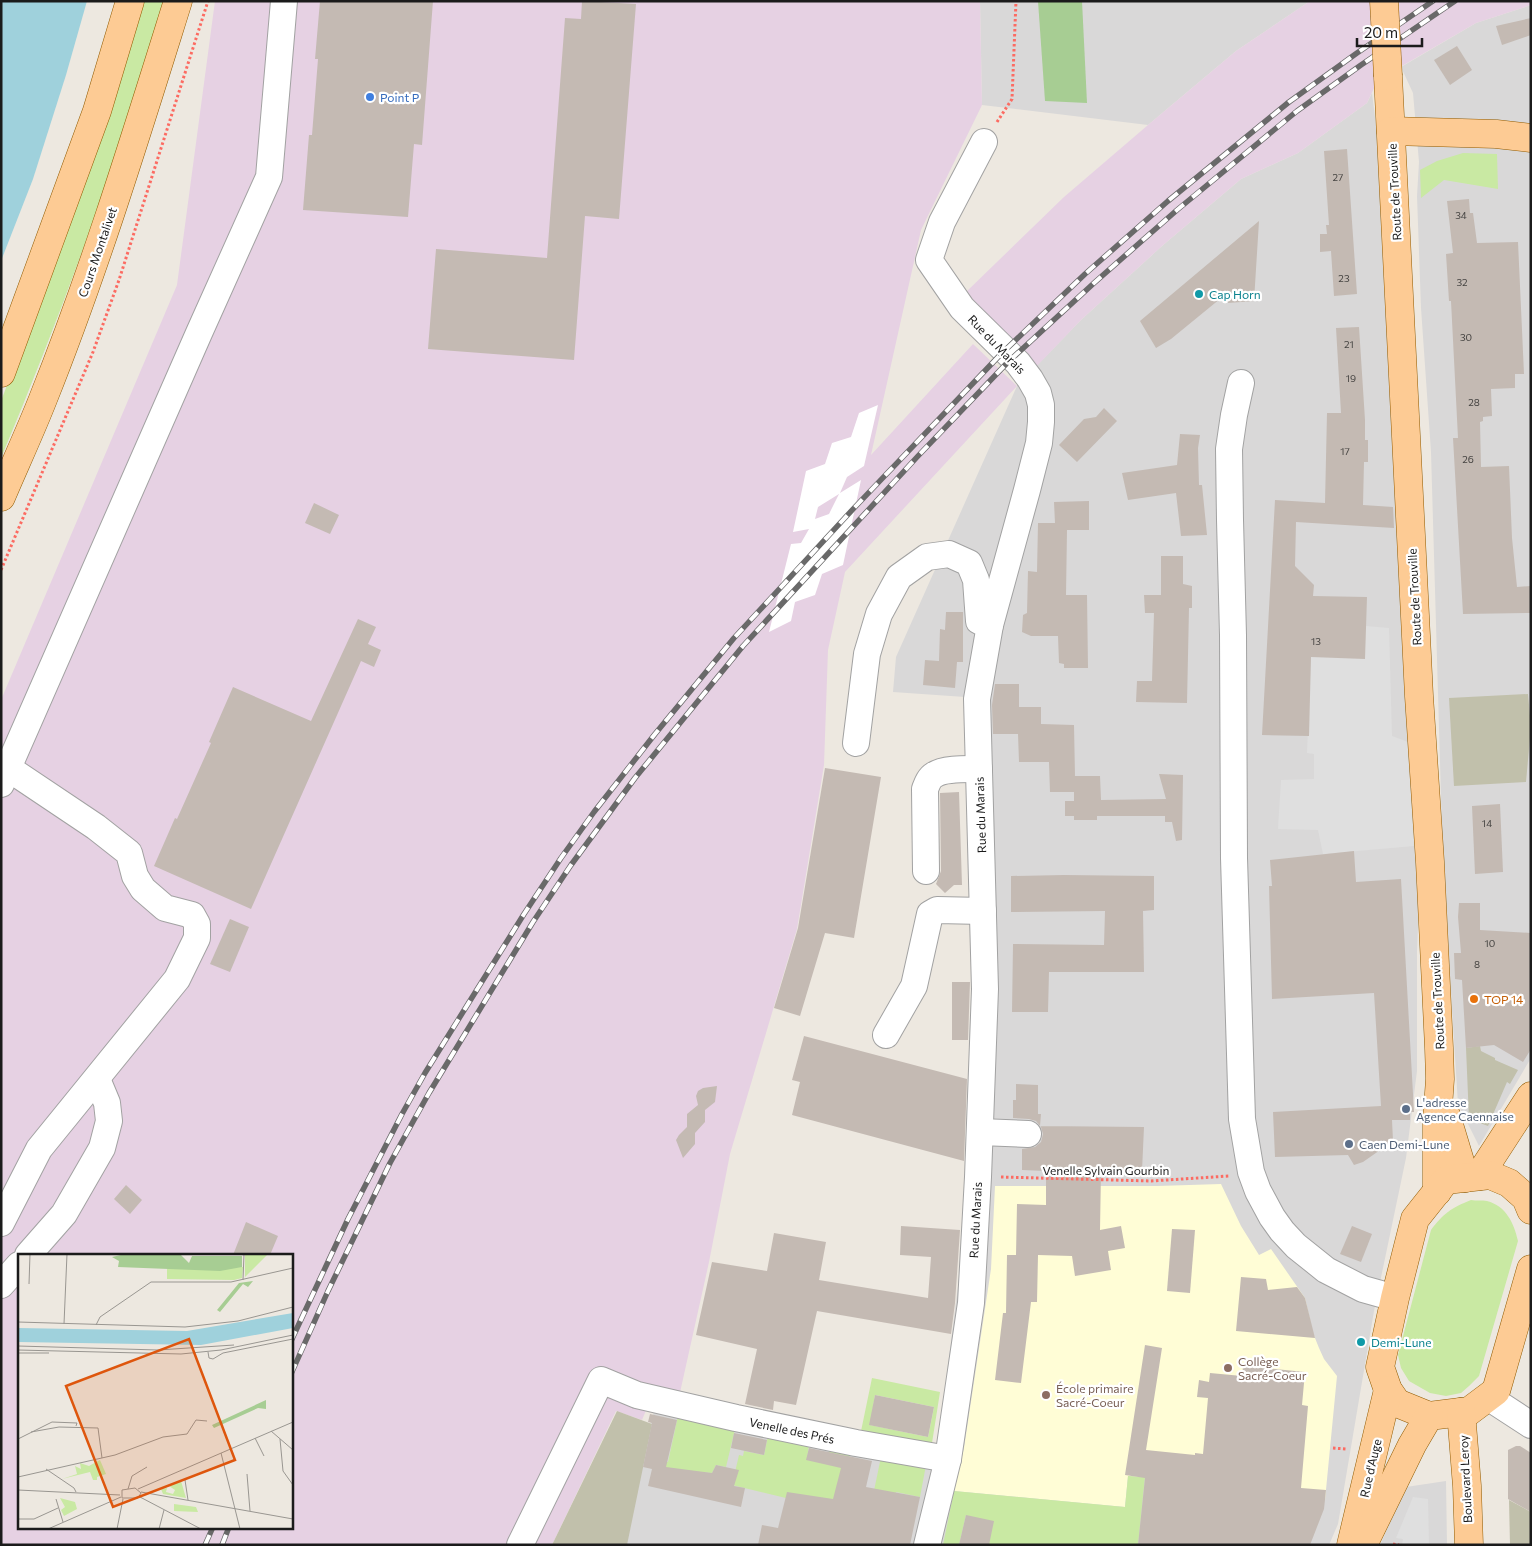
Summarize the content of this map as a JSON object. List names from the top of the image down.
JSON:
{
  "streets": {
    "main road": [
      "Route de Trouville",
      "Cours Montalivet",
      "Rue d'Auge",
      "Boulevard Leroy"
    ],
    "street": ["Rue du Marais", "Venelle des Prés"],
    "path": ["Venelle Sylvain Gourbin"]
  },
  "crossings": [
    ["Rue du Marais", "Venelle des Prés"]
  ],
  "places": [
    "Point P",
    "Cap Horn",
    "TOP 14",
    "L'adresse Agence Caennaise",
    "Caen Demi-Lune",
    "Demi-Lune",
    "Collège Sacré-Coeur",
    "École primaire Sacré-Coeur"
  ],
  "house_numbers": [
    "27",
    "34",
    "23",
    "32",
    "30",
    "21",
    "19",
    "28",
    "17",
    "26",
    "13",
    "14",
    "10",
    "8"
  ],
  "scale_bar": "20 m"
}
